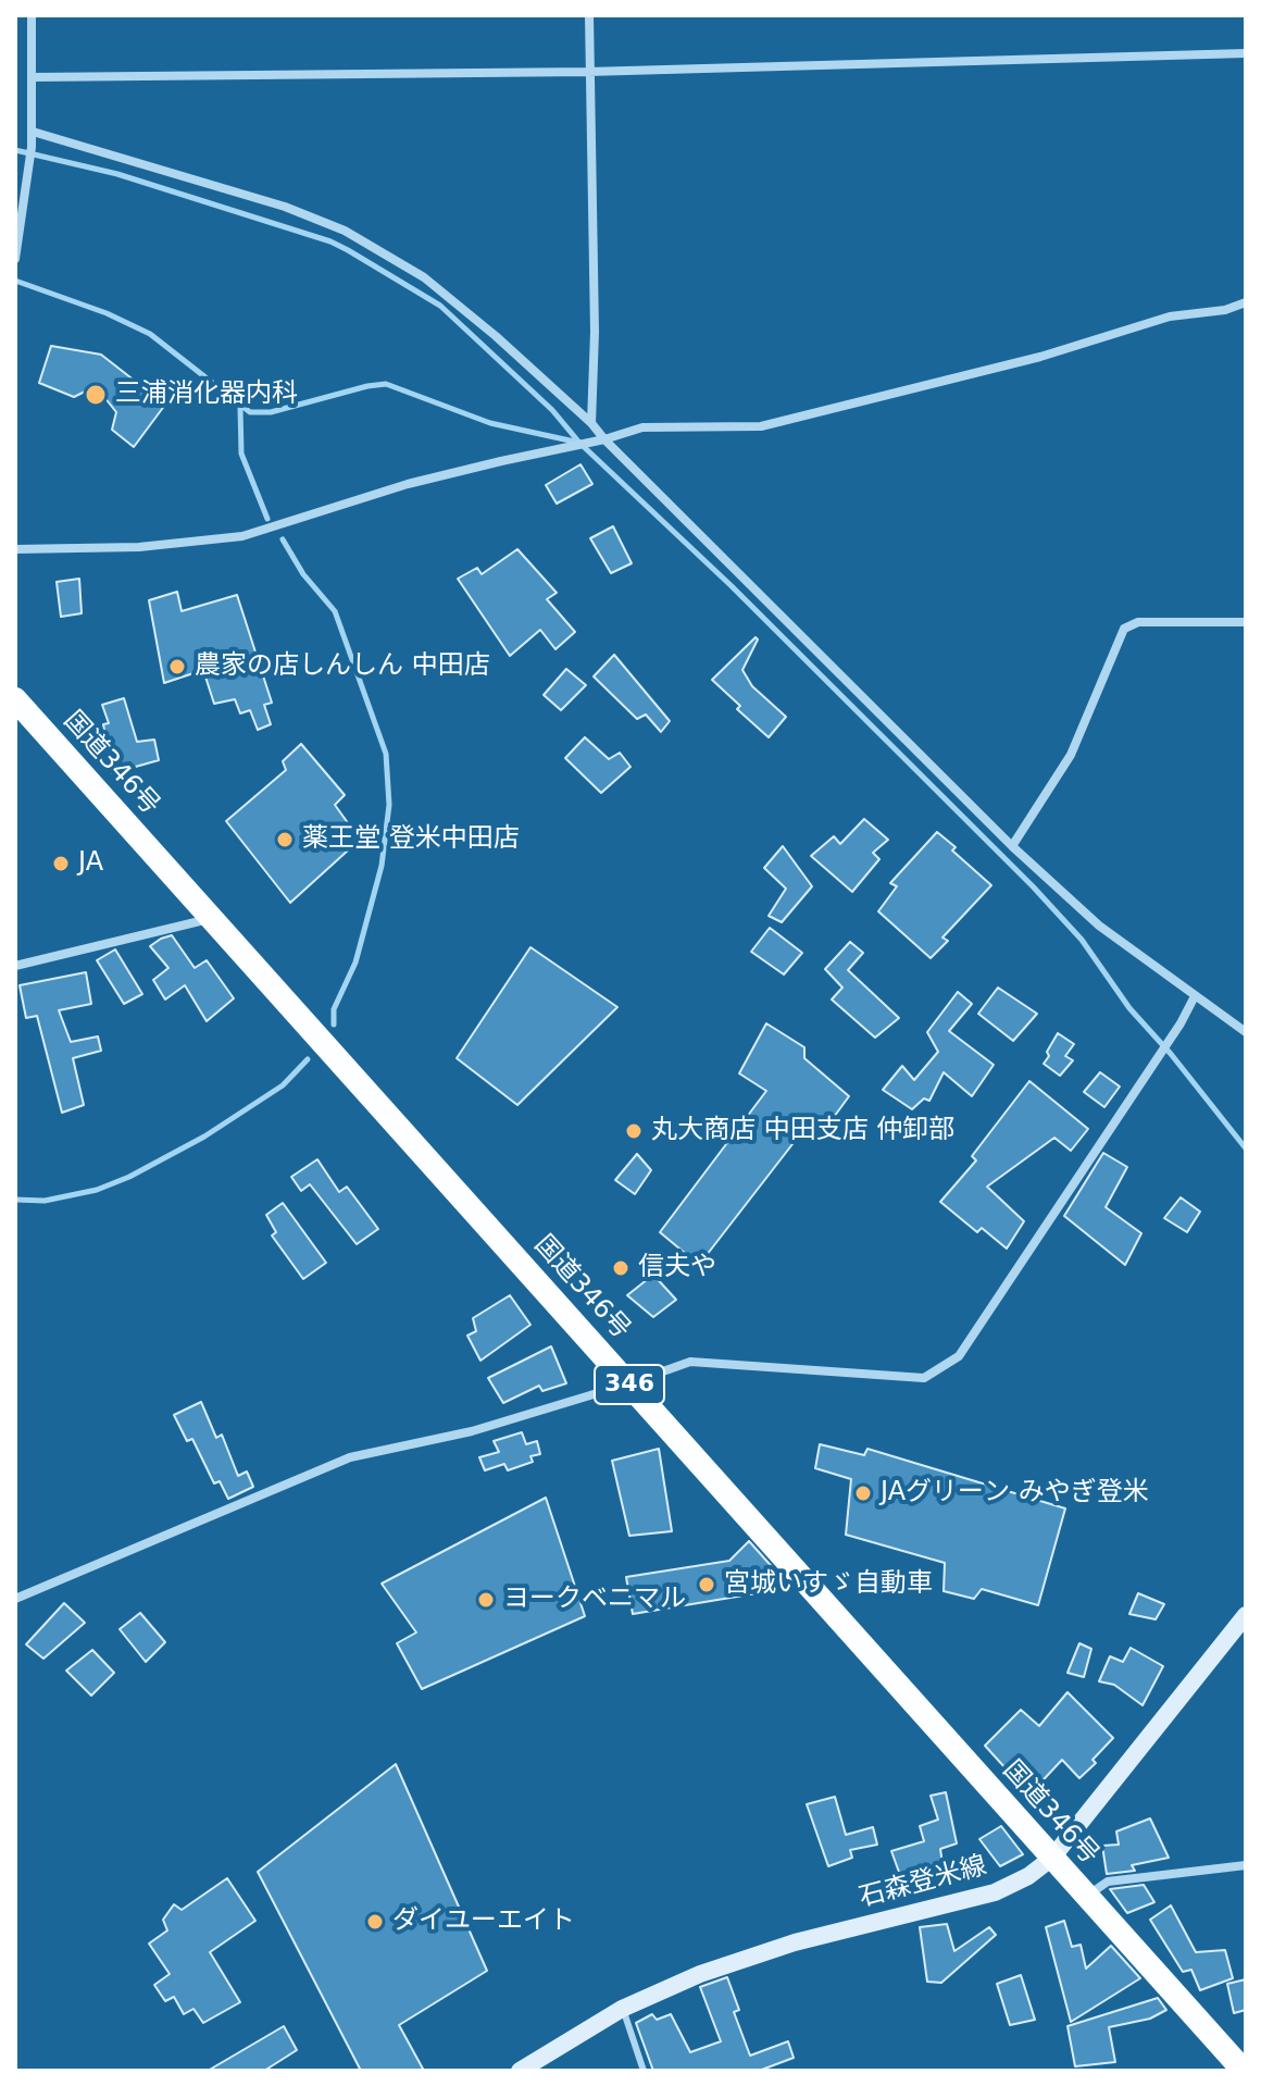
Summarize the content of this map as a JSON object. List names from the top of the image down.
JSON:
{
  "streets": {
    "highway": ["国道346号", "346"],
    "main road": ["石森登米線"]
  },
  "crossings": [
    ["国道346号", "石森登米線"]
  ],
  "places": [
    "三浦消化器内科",
    "農家の店しんしん 中田店",
    "薬王堂 登米中田店",
    "JA",
    "丸大商店 中田支店 仲卸部",
    "信夫や",
    "JAグリーン みやぎ登米",
    "宮城いすゞ自動車",
    "ヨークベニマル",
    "ダイユーエイト"
  ]
}
